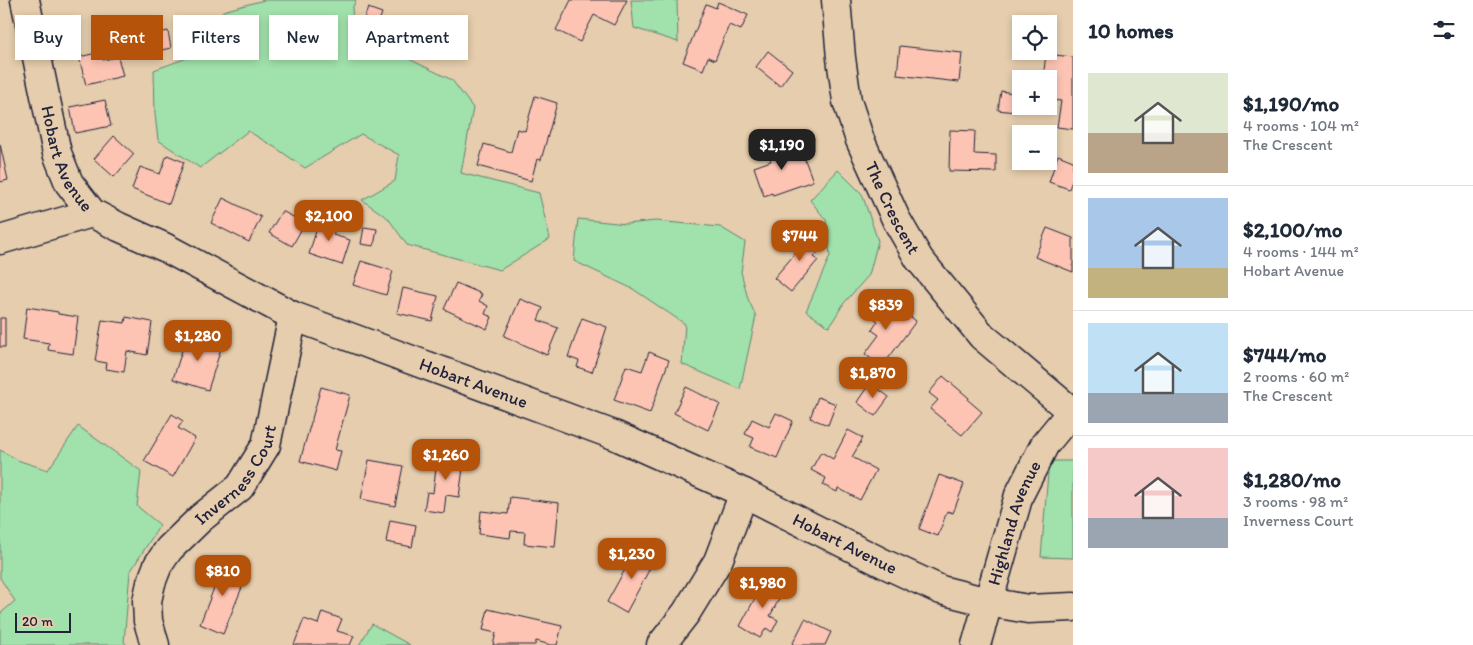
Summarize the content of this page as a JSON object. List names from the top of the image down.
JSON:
{
  "streets": {
    "street": [
      "Hobart Avenue",
      "The Crescent",
      "Inverness Court",
      "Highland Avenue"
    ]
  },
  "crossings": [
    ["Hobart Avenue", "Inverness Court"],
    ["Hobart Avenue", "Highland Avenue"],
    ["The Crescent", "Highland Avenue"]
  ],
  "scale_bar": "20 m",
  "page": {
    "heading": "10 homes",
    "map_buttons": ["+", "−"],
    "chip": [
      "Buy",
      "Rent",
      "Filters",
      "New",
      "Apartment"
    ],
    "list": [
      {
        "name": "$1,190/mo",
        "note": "4 rooms · 104 m² · The Crescent"
      },
      {
        "name": "$2,100/mo",
        "note": "4 rooms · 144 m² · Hobart Avenue"
      },
      {
        "name": "$744/mo",
        "note": "2 rooms · 60 m² · The Crescent"
      },
      {
        "name": "$1,280/mo",
        "note": "3 rooms · 98 m² · Inverness Court"
      }
    ],
    "price": [
      "$1,190",
      "$2,100",
      "$744",
      "$839",
      "$1,280",
      "$1,870",
      "$1,260",
      "$1,230",
      "$810",
      "$1,980"
    ],
    "scale": "20 m"
  }
}
